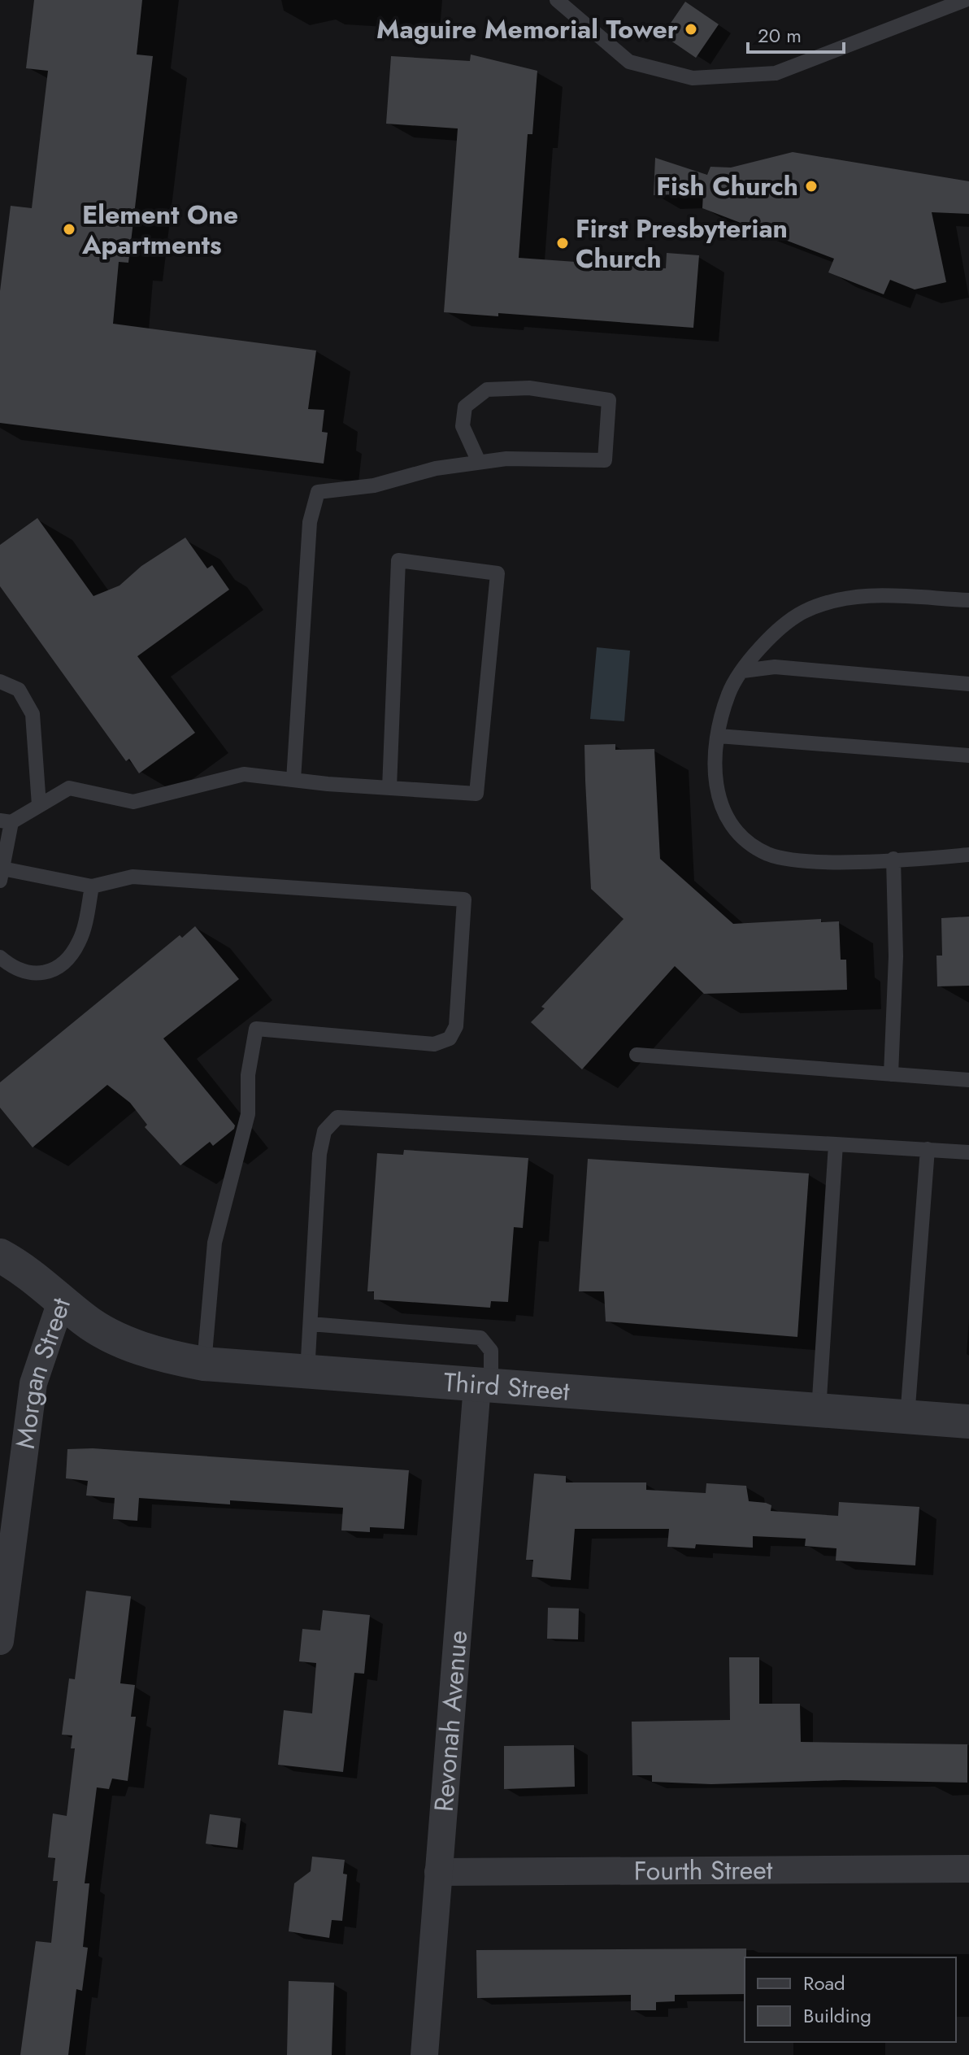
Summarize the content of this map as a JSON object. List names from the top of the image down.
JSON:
{
  "streets": {
    "street": [
      "Morgan Street",
      "Third Street",
      "Revonah Avenue",
      "Fourth Street"
    ]
  },
  "crossings": [
    ["Morgan Street", "Third Street"],
    ["Third Street", "Revonah Avenue"],
    ["Revonah Avenue", "Fourth Street"]
  ],
  "places": [
    "Maguire Memorial Tower",
    "Fish Church",
    "Element One Apartments",
    "First Presbyterian Church"
  ],
  "legend": ["Road", "Building"],
  "scale_bar": "20 m"
}
